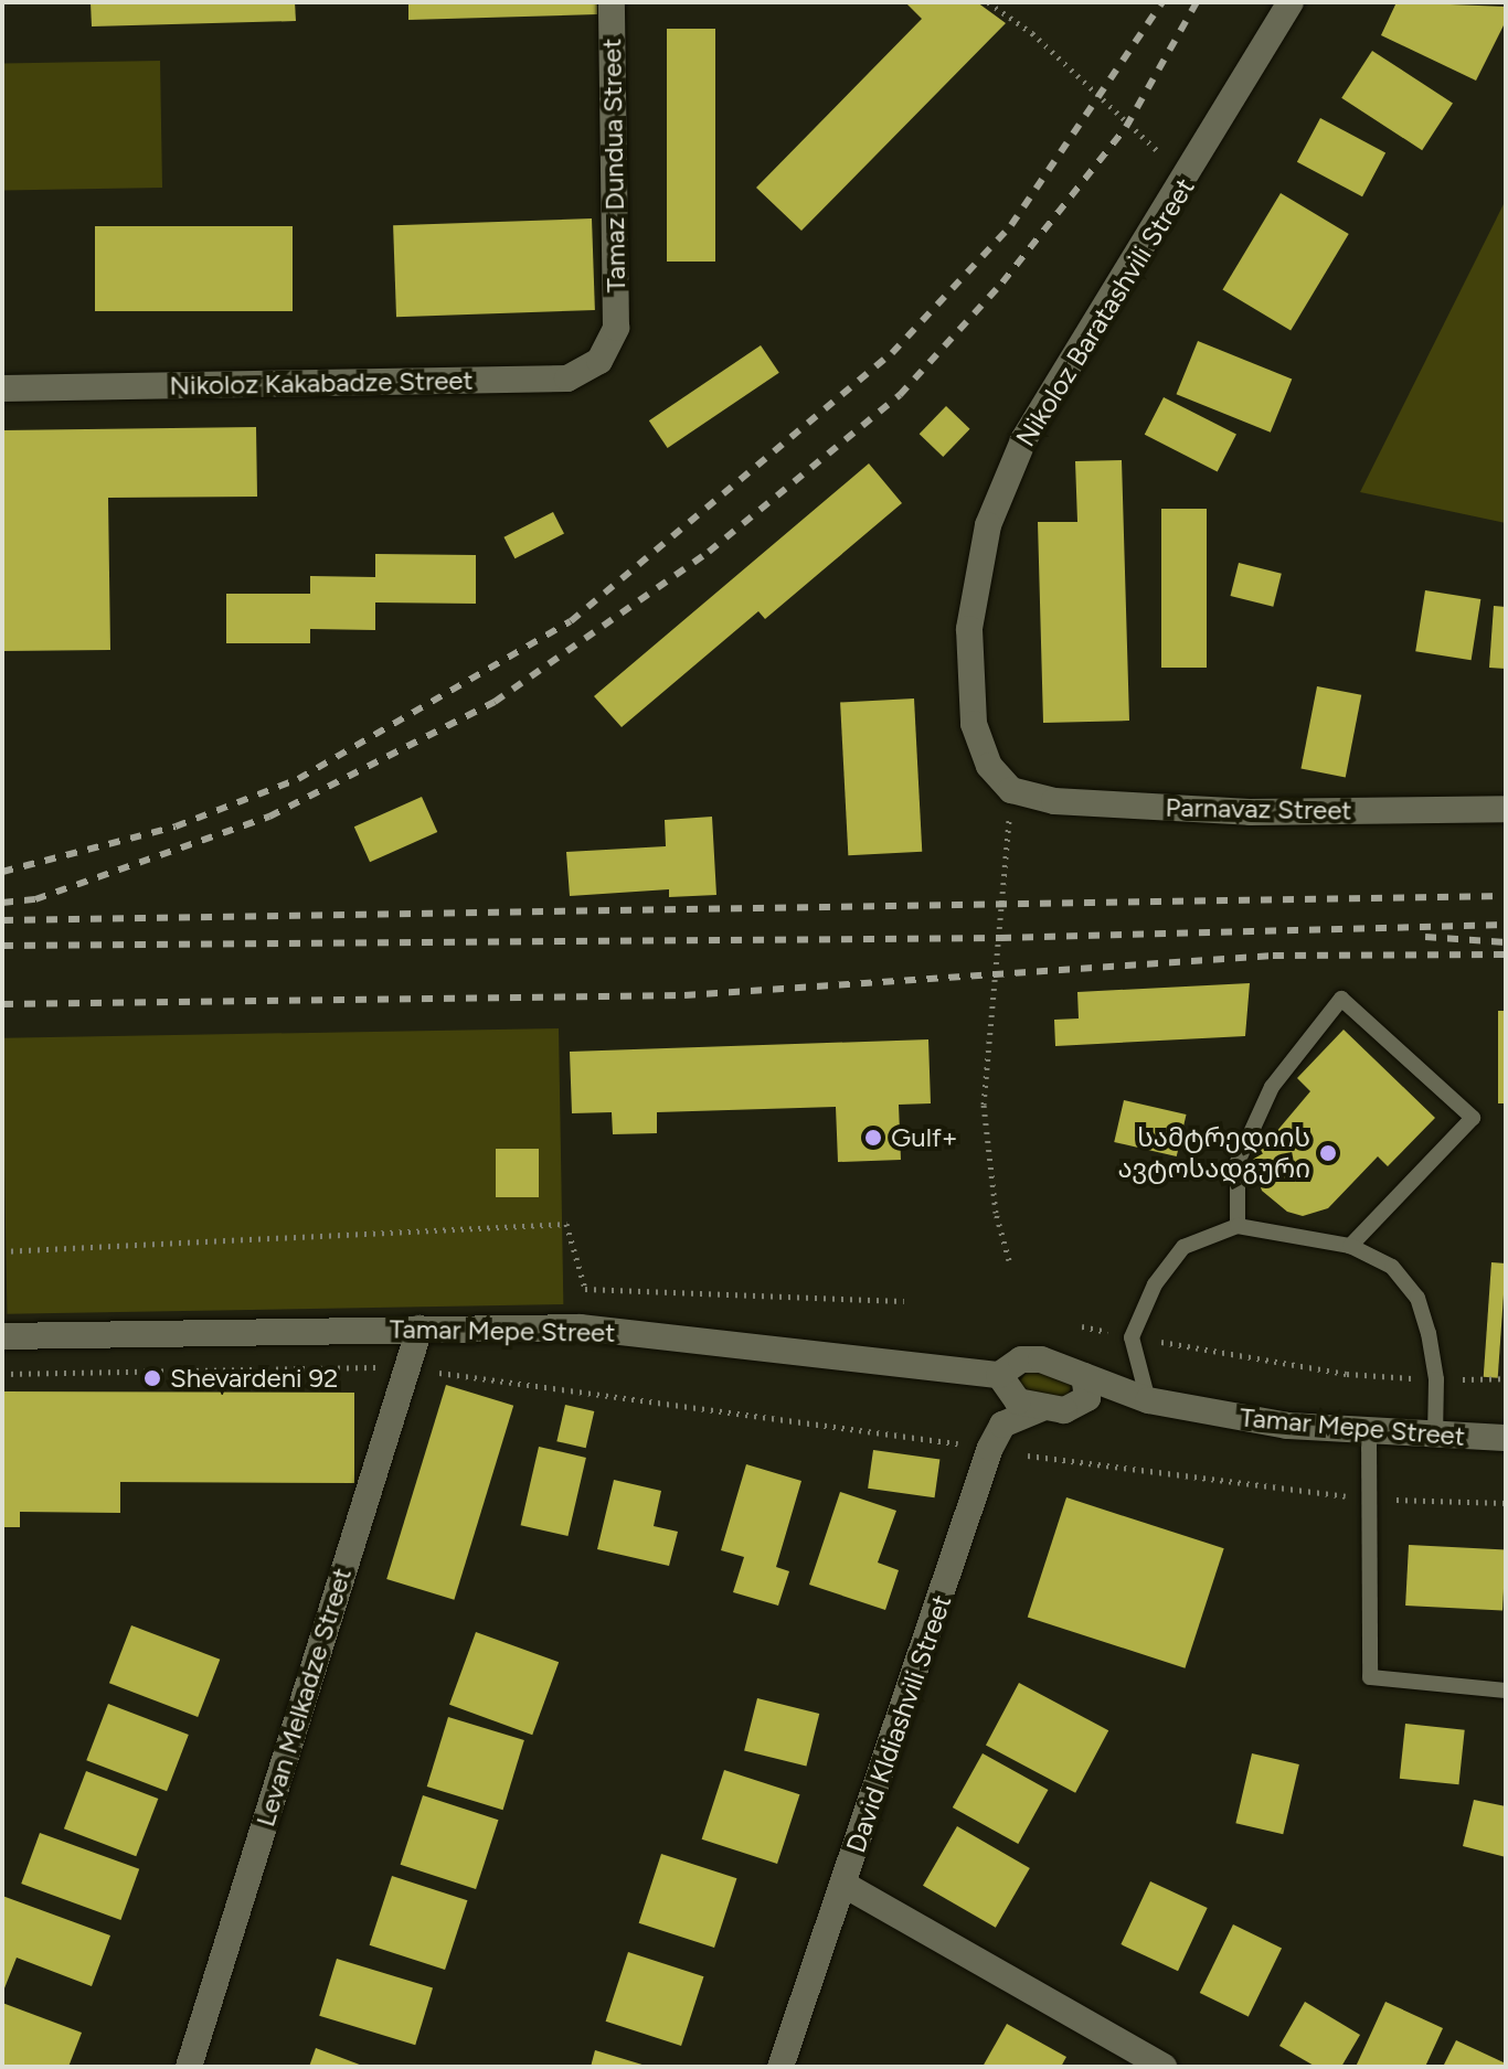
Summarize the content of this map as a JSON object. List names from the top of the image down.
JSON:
{
  "streets": {
    "street": [
      "Tamaz Dundua Street",
      "Nikoloz Baratashvili Street",
      "Nikoloz Kakabadze Street",
      "Parnavaz Street",
      "Tamar Mepe Street",
      "Levan Melkadze Street",
      "David Kldiashvili Street"
    ]
  },
  "crossings": [
    ["Tamaz Dundua Street", "Nikoloz Kakabadze Street"],
    ["Nikoloz Baratashvili Street", "Parnavaz Street"],
    ["Tamar Mepe Street", "Levan Melkadze Street"],
    ["Tamar Mepe Street", "David Kldiashvili Street"]
  ],
  "places": ["Gulf+", "სამტრედიის ავტოსადგური", "Shevardeni 92"]
}
